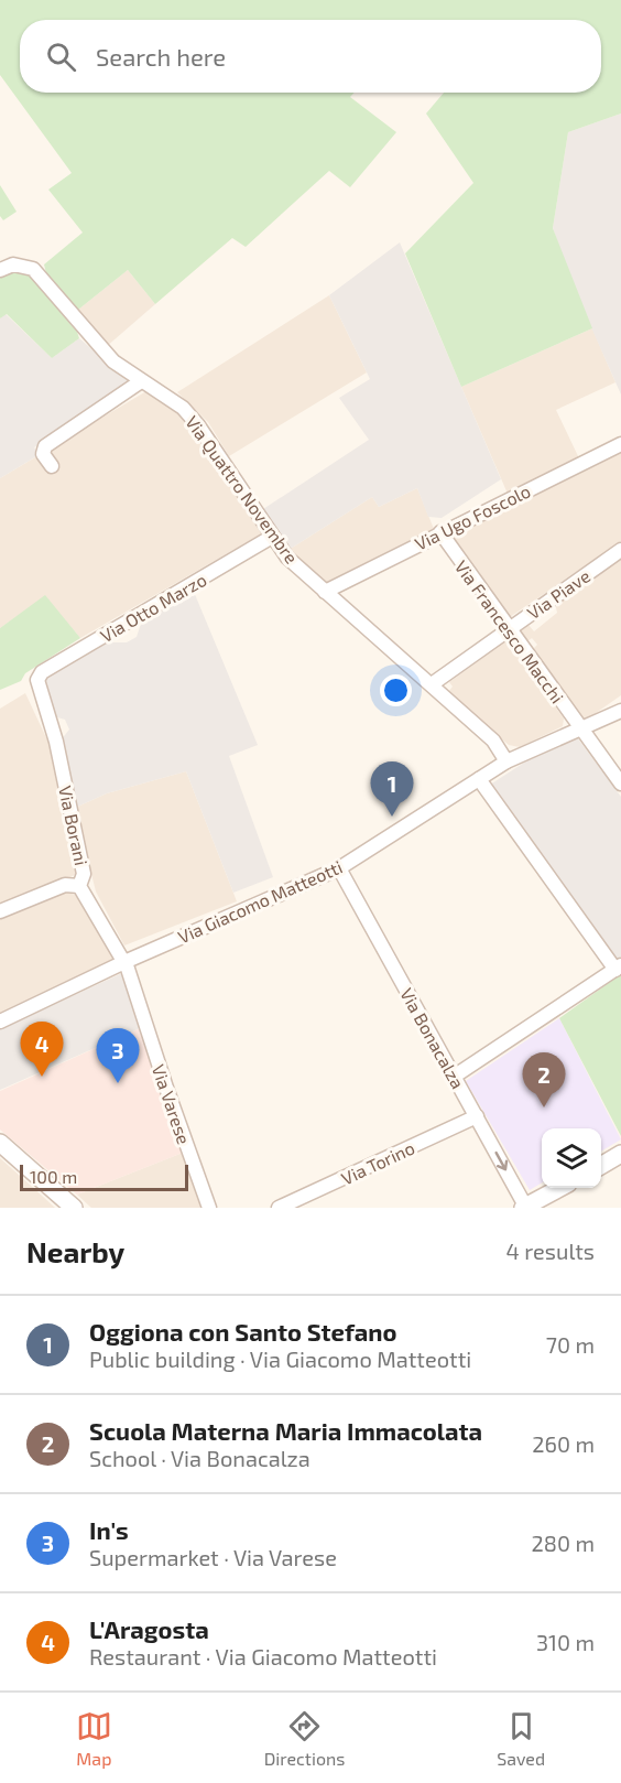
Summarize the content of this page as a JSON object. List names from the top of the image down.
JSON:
{
  "streets": {
    "street": [
      "Via Quattro Novembre",
      "Via Ugo Foscolo",
      "Via Piave",
      "Via Otto Marzo",
      "Via Francesco Macchi",
      "Via Borani",
      "Via Giacomo Matteotti",
      "Via Bonacalza",
      "Via Varese",
      "Via Torino"
    ]
  },
  "crossings": [
    ["Via Quattro Novembre", "Via Ugo Foscolo"],
    ["Via Quattro Novembre", "Via Piave"],
    ["Via Quattro Novembre", "Via Otto Marzo"],
    ["Via Quattro Novembre", "Via Giacomo Matteotti"],
    ["Via Ugo Foscolo", "Via Francesco Macchi"],
    ["Via Piave", "Via Francesco Macchi"],
    ["Via Otto Marzo", "Via Borani"],
    ["Via Francesco Macchi", "Via Giacomo Matteotti"],
    ["Via Borani", "Via Giacomo Matteotti"],
    ["Via Borani", "Via Varese"],
    ["Via Giacomo Matteotti", "Via Bonacalza"],
    ["Via Giacomo Matteotti", "Via Varese"],
    ["Via Bonacalza", "Via Torino"]
  ],
  "scale_bar": "100 m",
  "page": {
    "search": "Search here",
    "pins": [
      "1",
      "4",
      "3",
      "2"
    ],
    "scale": "100 m",
    "heading": ["Nearby", "4 results"],
    "list": [
      {
        "mark": "1",
        "name": "Oggiona con Santo Stefano",
        "note": "Public building · Via Giacomo Matteotti",
        "value": "70 m"
      },
      {
        "mark": "2",
        "name": "Scuola Materna Maria Immacolata",
        "note": "School · Via Bonacalza",
        "value": "260 m"
      },
      {
        "mark": "3",
        "name": "In's",
        "note": "Supermarket · Via Varese",
        "value": "280 m"
      },
      {
        "mark": "4",
        "name": "L'Aragosta",
        "note": "Restaurant · Via Giacomo Matteotti",
        "value": "310 m"
      }
    ],
    "nav": ["Map", "Directions", "Saved"]
  }
}
